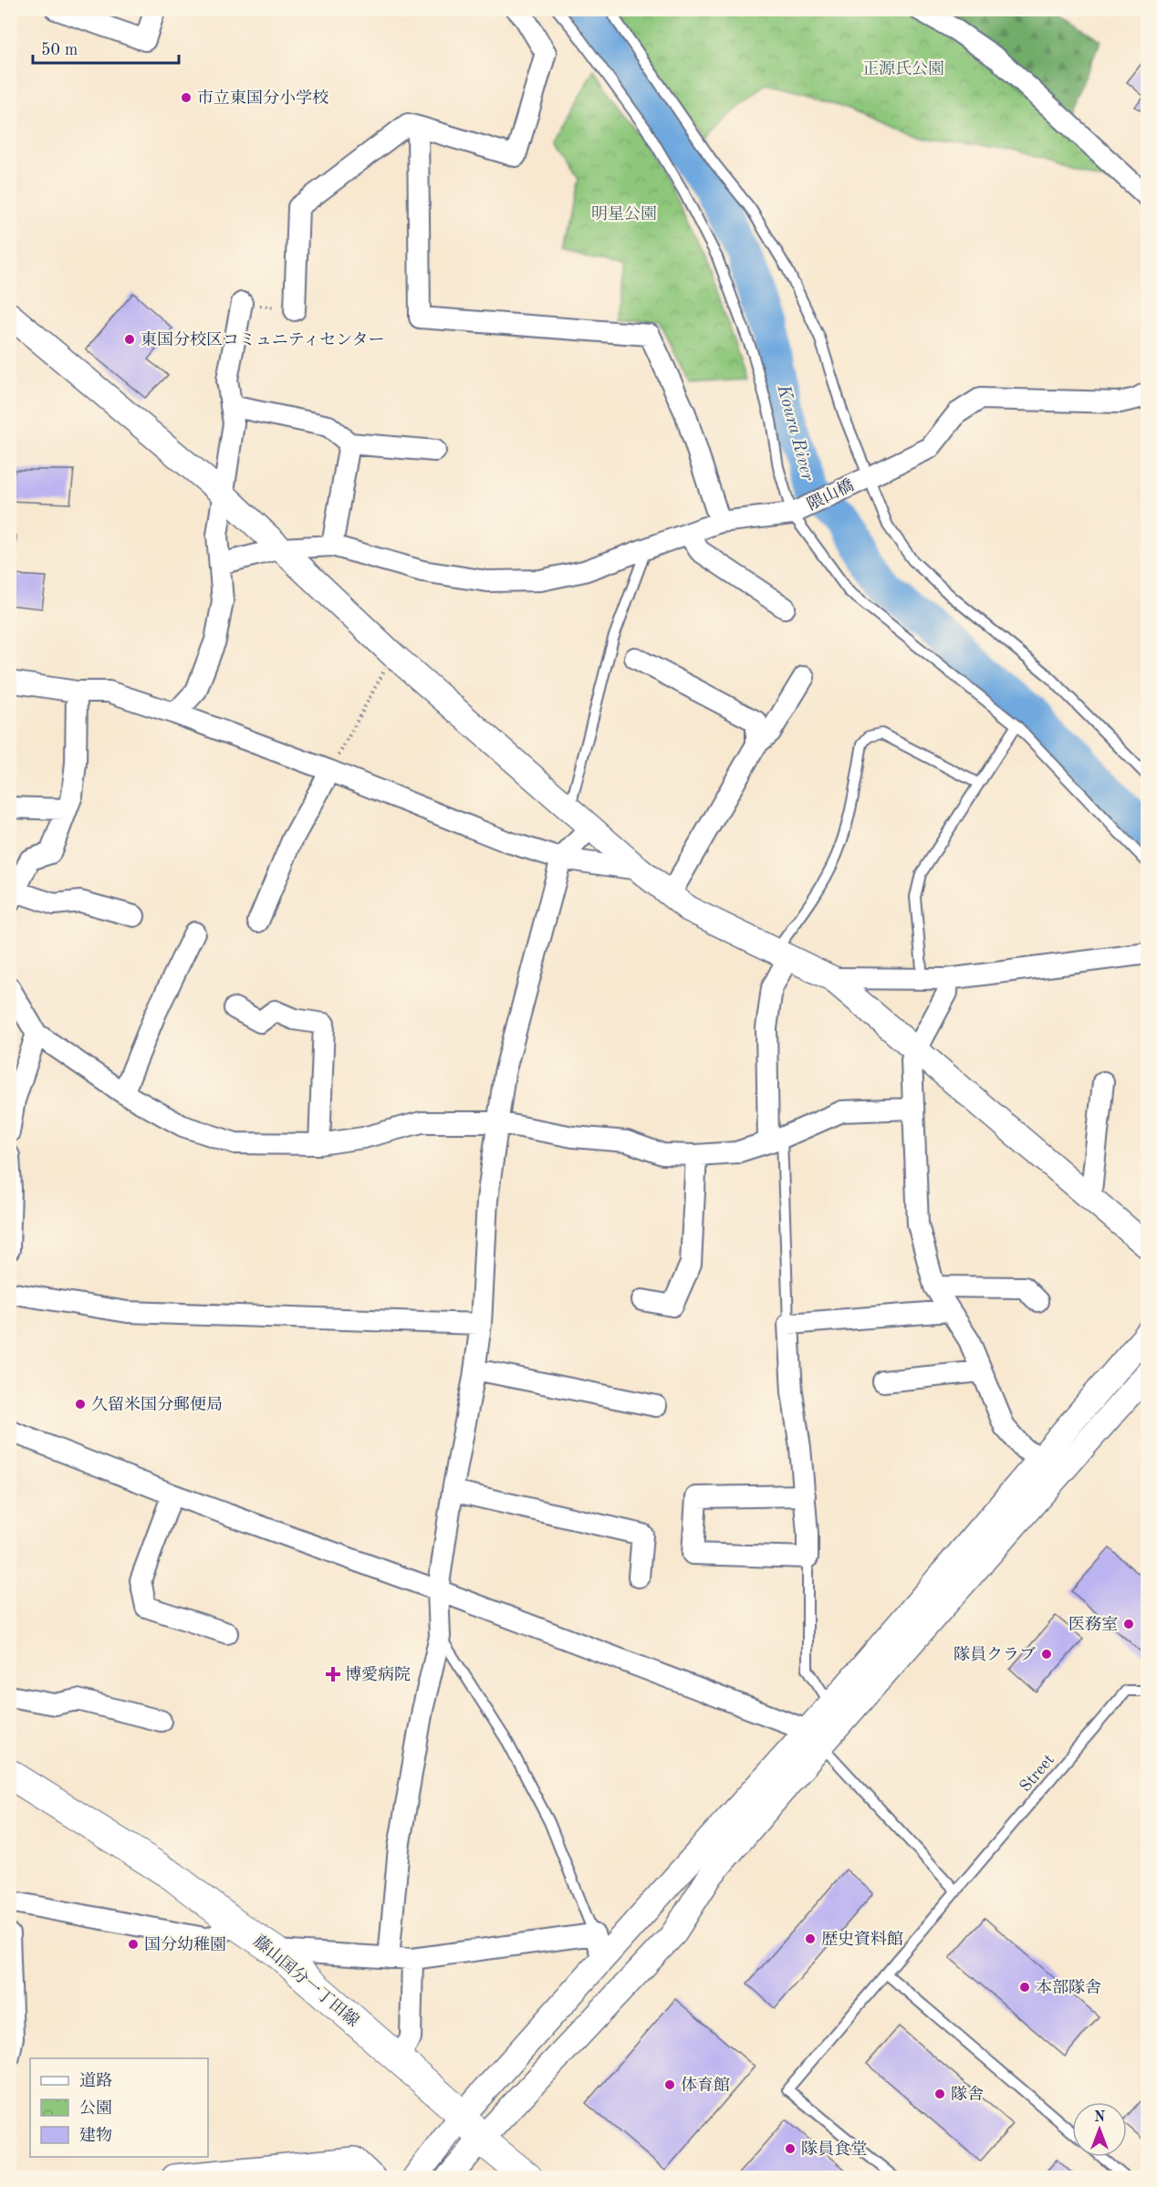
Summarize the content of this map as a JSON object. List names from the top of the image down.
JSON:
{
  "streets": {
    "main road": ["藤山国分一丁田線"],
    "street": ["隈山橋"],
    "lane": ["Street"]
  },
  "water": ["Koura River"],
  "parks": ["正源氏公園", "明星公園"],
  "places": {
    "other": [
      "市立東国分小学校",
      "東国分校区コミュニティセンター",
      "久留米国分郵便局",
      "医務室",
      "隊員クラブ",
      "歴史資料館",
      "国分幼稚園",
      "本部隊舎",
      "体育館",
      "隊舎",
      "隊員食堂"
    ],
    "health": ["博愛病院"]
  },
  "legend": ["道路", "公園", "建物"],
  "scale_bar": "50 m",
  "north": "top"
}
